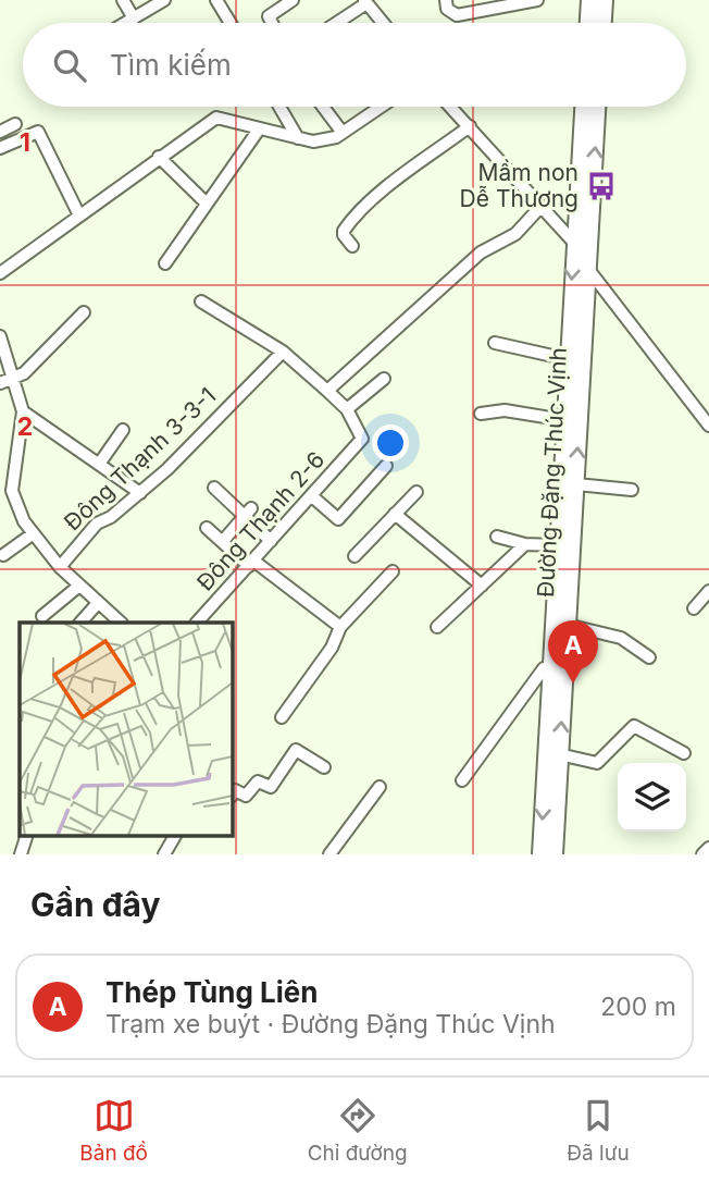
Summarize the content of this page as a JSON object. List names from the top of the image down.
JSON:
{
  "streets": {
    "main road": ["Đường Đặng Thúc Vịnh"],
    "street": ["Đông Thạnh 3-3-1", "Đông Thạnh 2-6"]
  },
  "places": {
    "bus stop": ["Mầm non Dễ Thương"]
  },
  "page": {
    "search": "Tìm kiếm",
    "pins": "A",
    "heading": "Gần đây",
    "list": [
      {
        "mark": "A",
        "name": "Thép Tùng Liên",
        "note": "Trạm xe buýt · Đường Đặng Thúc Vịnh",
        "value": "200 m"
      }
    ],
    "nav": ["Bản đồ", "Chỉ đường", "Đã lưu"]
  },
  "grid": {
    "rows": ["1", "2"]
  }
}
